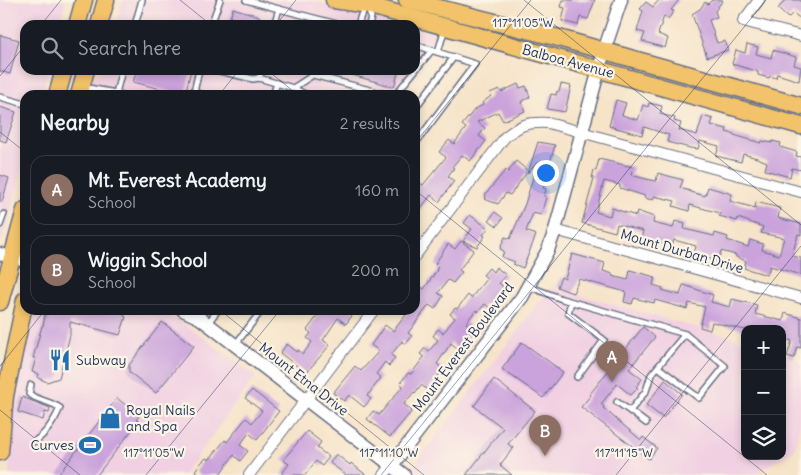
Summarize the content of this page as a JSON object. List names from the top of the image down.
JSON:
{
  "streets": {
    "main road": ["Balboa Avenue"],
    "street": ["Mount Durban Drive", "Mount Everest Boulevard", "Mount Etna Drive"]
  },
  "crossings": [
    ["Balboa Avenue", "Mount Everest Boulevard"],
    ["Mount Durban Drive", "Mount Everest Boulevard"],
    ["Mount Everest Boulevard", "Mount Etna Drive"]
  ],
  "places": {
    "restaurant": ["Subway"],
    "shop": ["Royal Nails and Spa"],
    "sports": ["Curves"]
  },
  "page": {
    "search": "Search here",
    "heading": ["Nearby", "2 results"],
    "list": [
      {
        "mark": "A",
        "name": "Mt. Everest Academy",
        "note": "School",
        "value": "160 m"
      },
      {
        "mark": "B",
        "name": "Wiggin School",
        "note": "School",
        "value": "200 m"
      }
    ],
    "map_buttons": ["+", "−"],
    "pins": ["A", "B"]
  },
  "coordinates": ["117°11'05\"W", "117°11'10\"W", "117°11'15\"W"]
}
